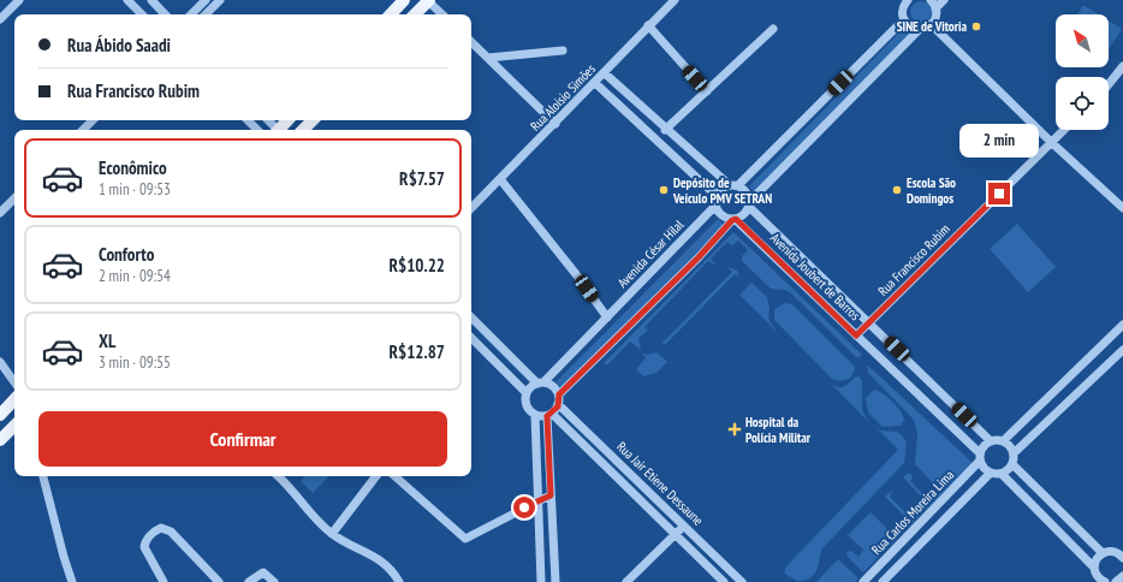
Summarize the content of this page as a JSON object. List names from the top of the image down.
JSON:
{
  "streets": {
    "street": [
      "Rua Aloísio Simões",
      "Avenida César Hilal",
      "Rua Francisco Rubim",
      "Avenida Joubert de Barros",
      "Rua Jair Etiene Dessaune",
      "Rua Carlos Moreira Lima"
    ]
  },
  "crossings": [
    ["Avenida César Hilal", "Avenida Joubert de Barros"],
    ["Avenida César Hilal", "Rua Jair Etiene Dessaune"],
    ["Rua Francisco Rubim", "Avenida Joubert de Barros"],
    ["Avenida Joubert de Barros", "Rua Carlos Moreira Lima"]
  ],
  "places": {
    "other": ["SINE de Vitoria", "Depósito de Veículo PMV SETRAN", "Escola São Domingos"],
    "health": ["Hospital da Polícia Militar"]
  },
  "north": "top left",
  "page": {
    "banner": ["Rua Ábido Saadi", "Rua Francisco Rubim"],
    "bubble": "2 min",
    "list": [
      {
        "name": "Econômico",
        "note": "1 min · 09:53",
        "value": "R$7.57"
      },
      {
        "name": "Conforto",
        "note": "2 min · 09:54",
        "value": "R$10.22"
      },
      {
        "name": "XL",
        "note": "3 min · 09:55",
        "value": "R$12.87"
      }
    ],
    "buttons": "Confirmar"
  }
}
